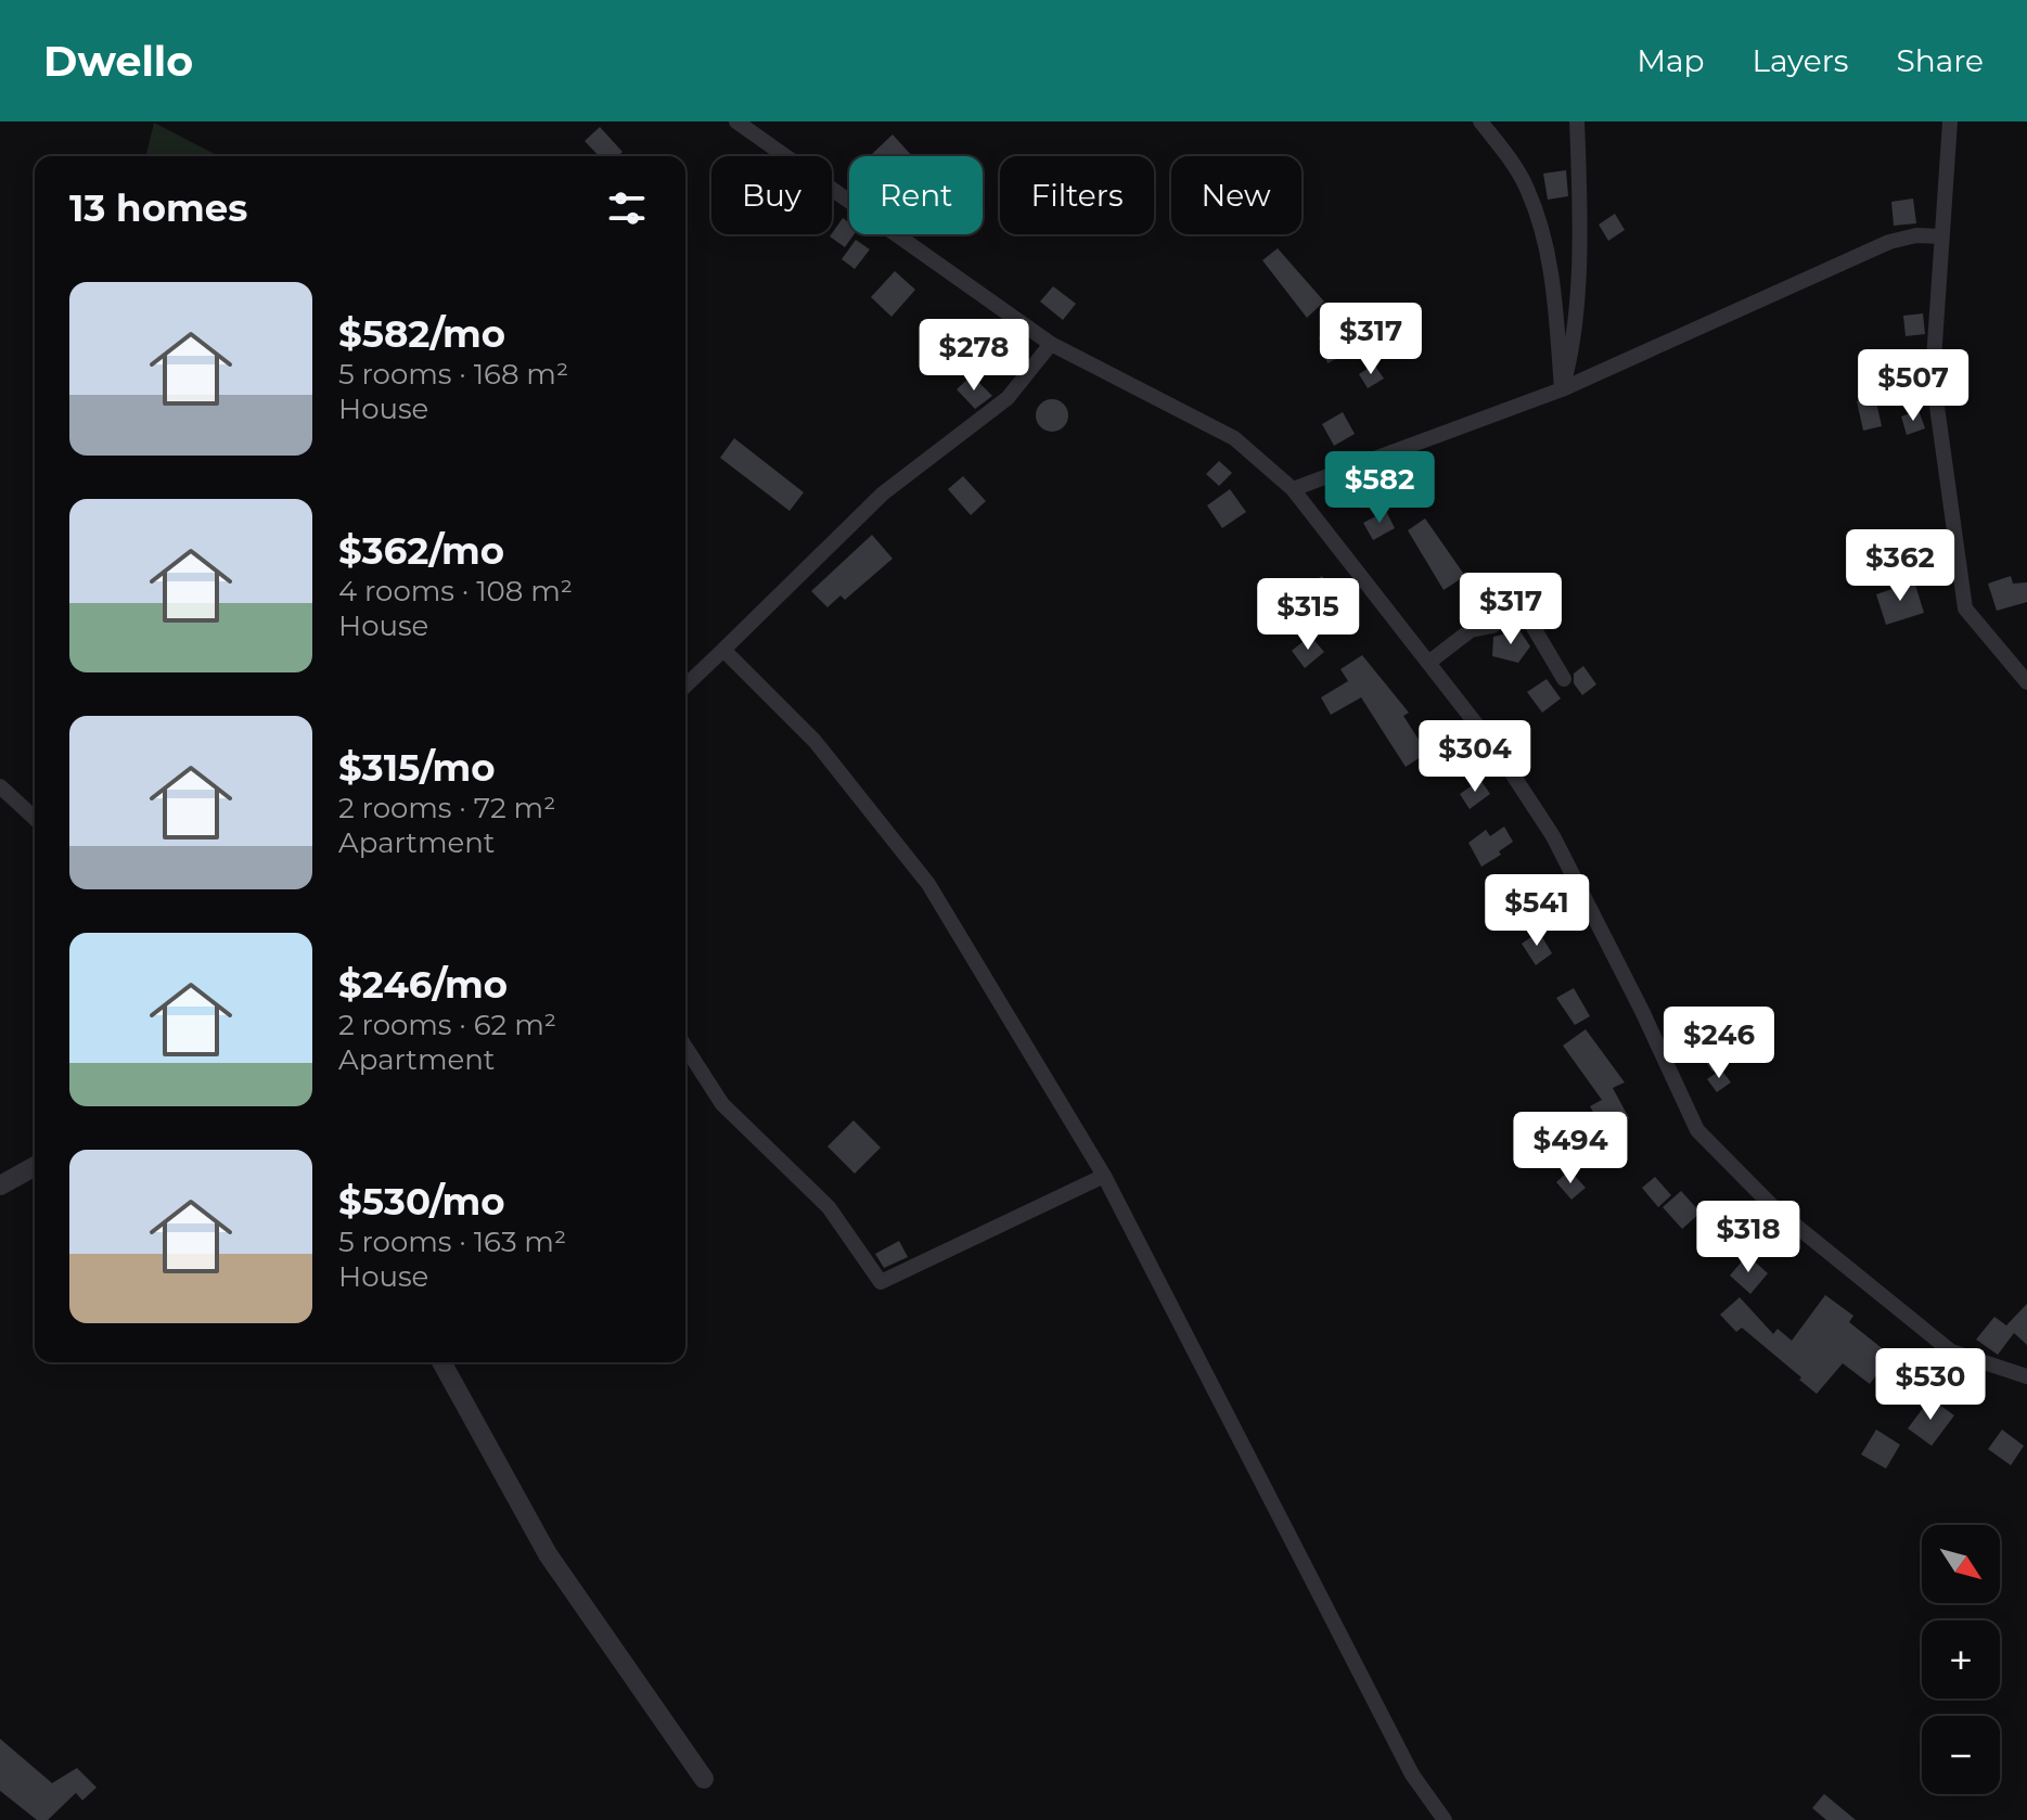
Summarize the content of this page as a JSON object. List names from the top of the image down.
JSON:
{
  "north": "bottom right",
  "page": {
    "header": "Dwello",
    "nav": ["Map", "Layers", "Share"],
    "chip": [
      "Buy",
      "Rent",
      "Filters",
      "New"
    ],
    "heading": "13 homes",
    "list": [
      {
        "name": "$582/mo",
        "note": "5 rooms · 168 m² · House"
      },
      {
        "name": "$362/mo",
        "note": "4 rooms · 108 m² · House"
      },
      {
        "name": "$315/mo",
        "note": "2 rooms · 72 m² · Apartment"
      },
      {
        "name": "$246/mo",
        "note": "2 rooms · 62 m² · Apartment"
      },
      {
        "name": "$530/mo",
        "note": "5 rooms · 163 m² · House"
      }
    ],
    "price": [
      "$317",
      "$278",
      "$507",
      "$582",
      "$362",
      "$317",
      "$315",
      "$304",
      "$541",
      "$246",
      "$494",
      "$318",
      "$530"
    ],
    "map_buttons": ["+", "−"]
  }
}
